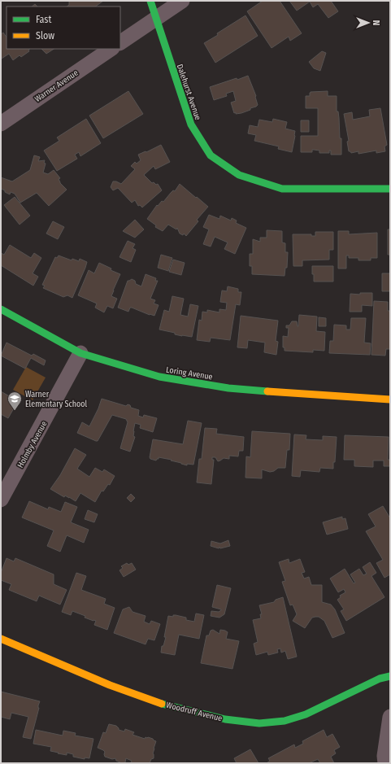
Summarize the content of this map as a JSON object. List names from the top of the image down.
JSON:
{
  "streets": {
    "street": [
      "Warner Avenue",
      "Dalehurst Avenue",
      "Loring Avenue",
      "Holmby Avenue",
      "Woodruff Avenue"
    ]
  },
  "crossings": [
    ["Loring Avenue", "Holmby Avenue"]
  ],
  "places": {
    "school or university": ["Warner Elementary School"]
  },
  "legend": ["Fast", "Slow"],
  "north": "right"
}
